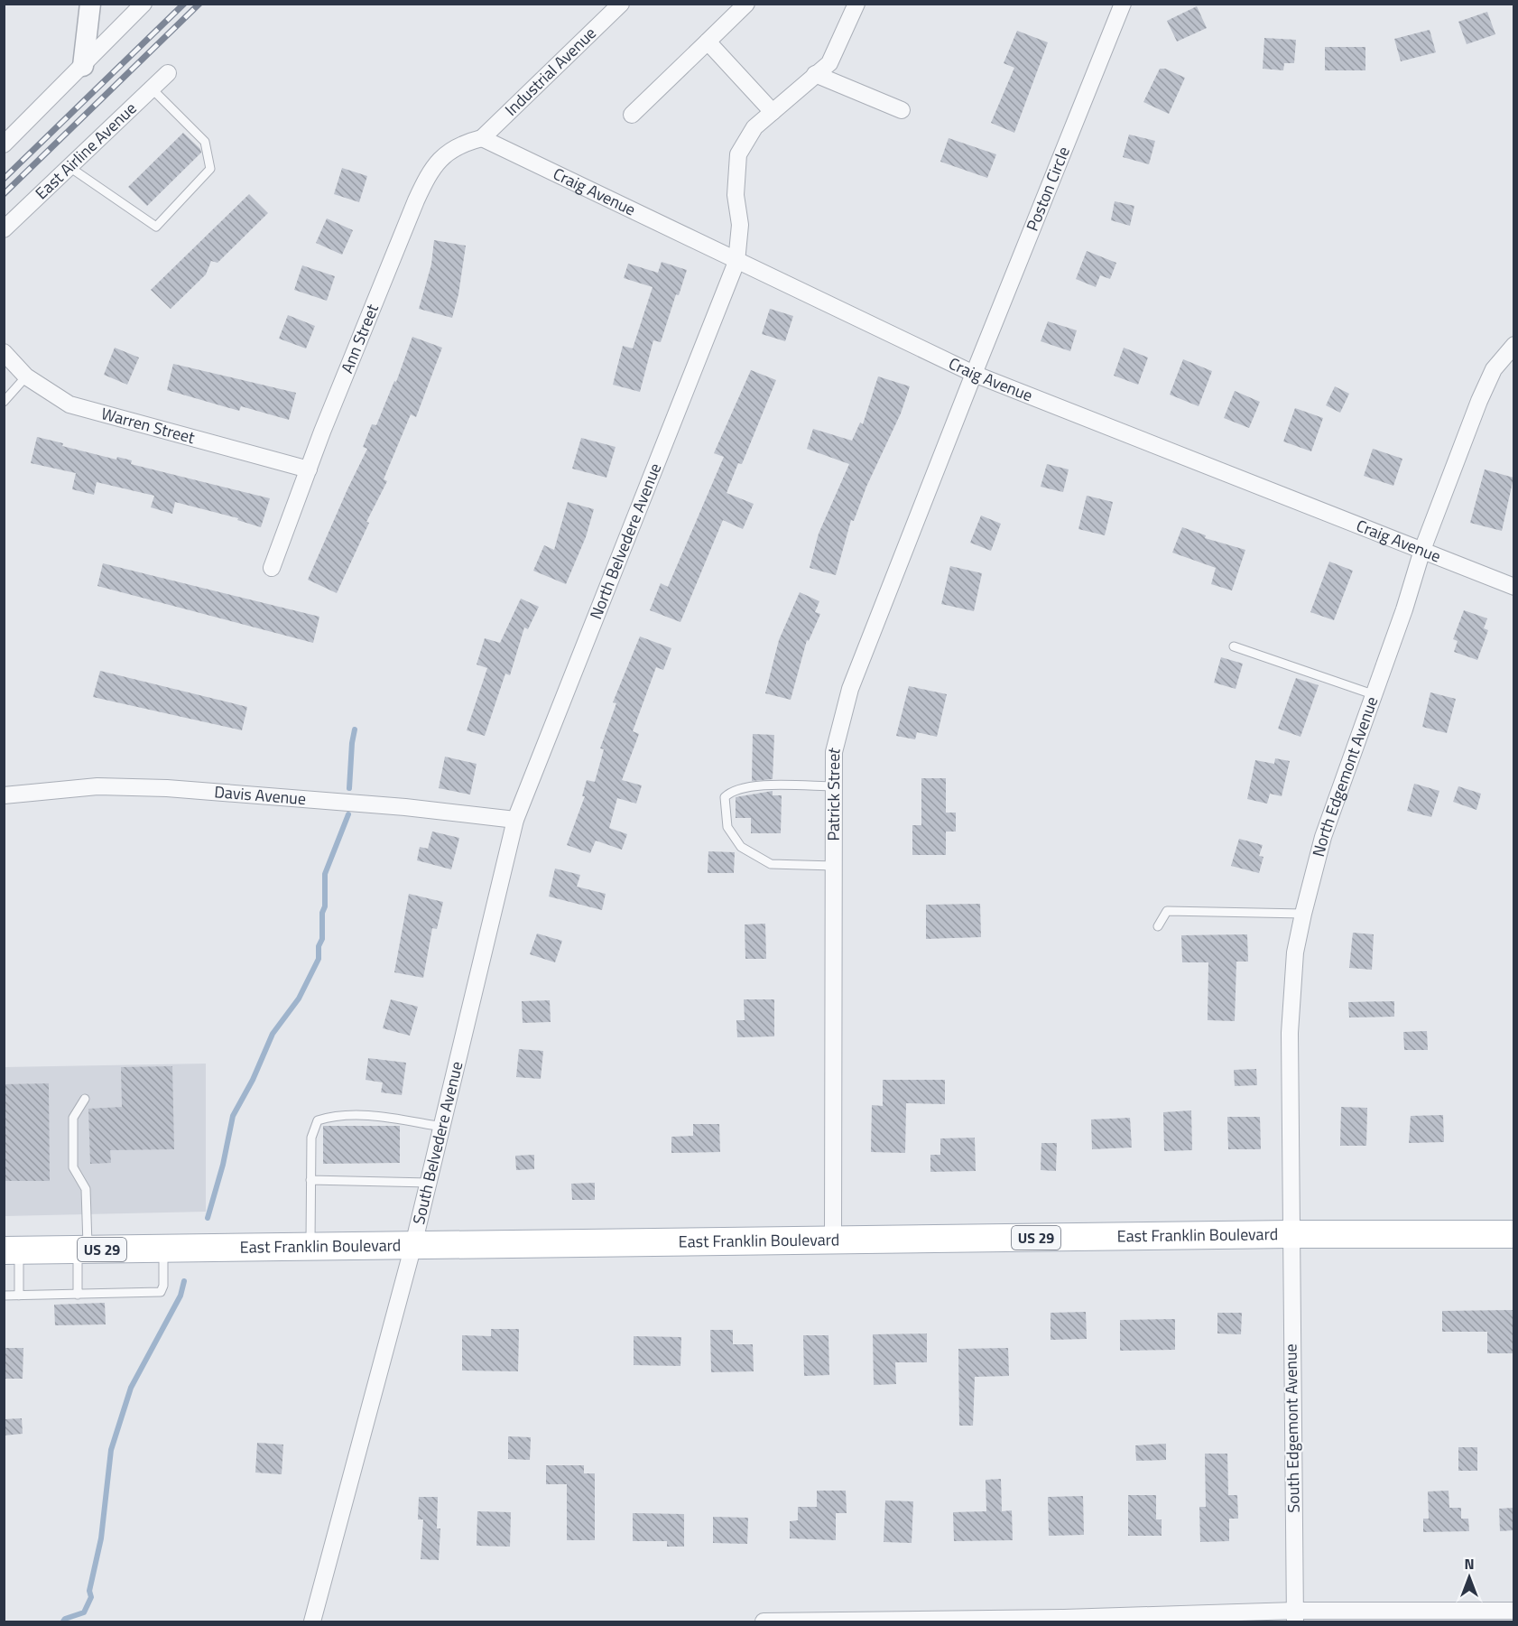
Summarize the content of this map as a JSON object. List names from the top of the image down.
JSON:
{
  "streets": {
    "main road": ["East Franklin Boulevard", "US 29"],
    "street": [
      "Industrial Avenue",
      "East Airline Avenue",
      "Poston Circle",
      "Craig Avenue",
      "Ann Street",
      "Warren Street",
      "North Belvedere Avenue",
      "North Edgemont Avenue",
      "Patrick Street",
      "Davis Avenue",
      "South Belvedere Avenue",
      "South Edgemont Avenue"
    ]
  },
  "crossings": [
    ["Industrial Avenue", "Craig Avenue"],
    ["Industrial Avenue", "Ann Street"],
    ["Poston Circle", "Craig Avenue"],
    ["Poston Circle", "Patrick Street"],
    ["Craig Avenue", "Ann Street"],
    ["Craig Avenue", "North Belvedere Avenue"],
    ["Craig Avenue", "North Edgemont Avenue"],
    ["Craig Avenue", "Patrick Street"],
    ["Ann Street", "Warren Street"],
    ["North Belvedere Avenue", "Davis Avenue"],
    ["North Belvedere Avenue", "South Belvedere Avenue"],
    ["North Edgemont Avenue", "East Franklin Boulevard"],
    ["North Edgemont Avenue", "South Edgemont Avenue"],
    ["Patrick Street", "East Franklin Boulevard"],
    ["Davis Avenue", "South Belvedere Avenue"],
    ["South Belvedere Avenue", "East Franklin Boulevard"],
    ["East Franklin Boulevard", "South Edgemont Avenue"]
  ],
  "north": "top"
}
